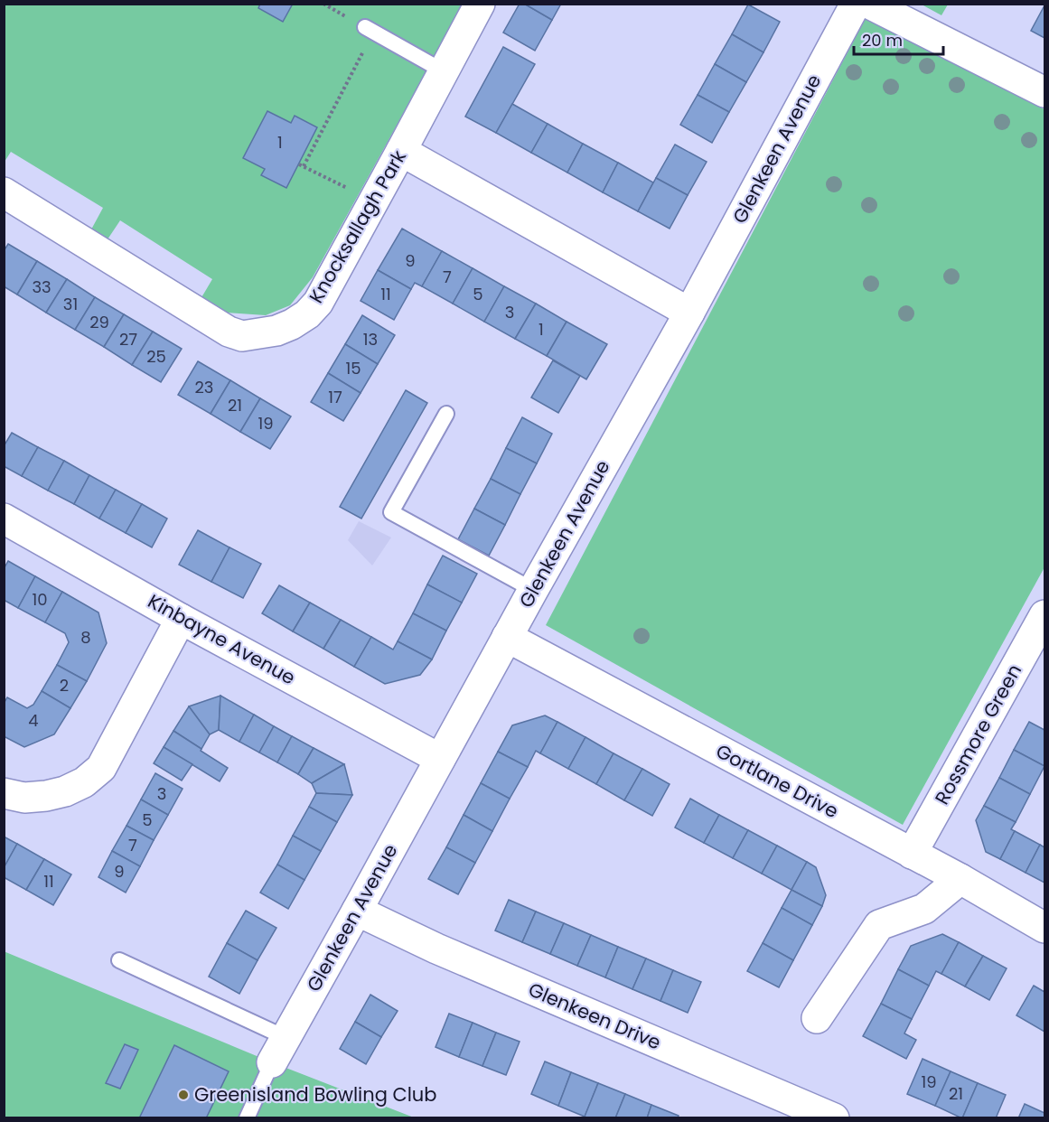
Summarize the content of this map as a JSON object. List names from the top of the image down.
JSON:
{
  "streets": {
    "street": [
      "Glenkeen Avenue",
      "Knocksallagh Park",
      "Kinbayne Avenue",
      "Rossmore Green",
      "Gortlane Drive",
      "Glenkeen Drive"
    ]
  },
  "crossings": [
    ["Glenkeen Avenue", "Kinbayne Avenue"],
    ["Glenkeen Avenue", "Gortlane Drive"],
    ["Glenkeen Avenue", "Glenkeen Drive"],
    ["Rossmore Green", "Gortlane Drive"]
  ],
  "places": ["Greenisland Bowling Club"],
  "house_numbers": [
    "1",
    "9",
    "7",
    "33",
    "11",
    "5",
    "31",
    "3",
    "29",
    "1",
    "27",
    "13",
    "25",
    "15",
    "23",
    "17",
    "21",
    "19",
    "10",
    "8",
    "2",
    "4",
    "3",
    "5",
    "7",
    "9",
    "11",
    "19",
    "21"
  ],
  "scale_bar": "20 m"
}
